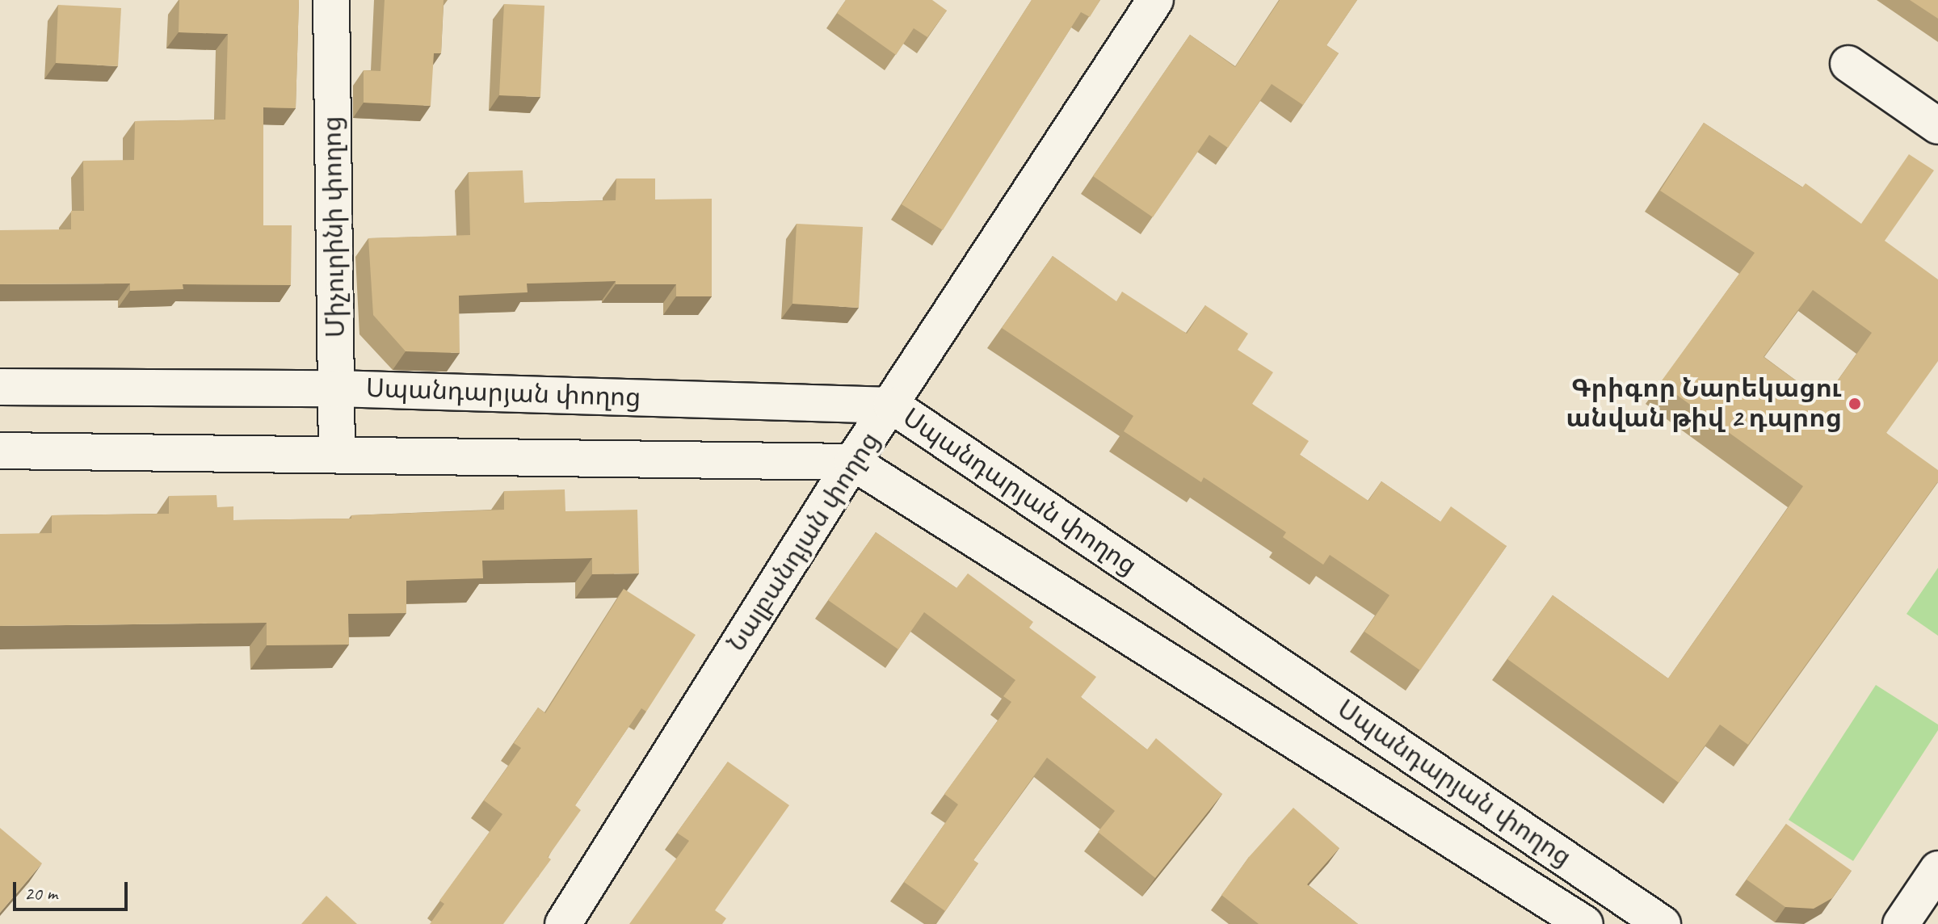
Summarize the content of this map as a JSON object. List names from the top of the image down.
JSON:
{
  "streets": {
    "main road": ["Միչուրինի փողոց", "Սպանդարյան փողոց", "Նալբանդյան փողոց"]
  },
  "crossings": [
    ["Միչուրինի փողոց", "Սպանդարյան փողոց"],
    ["Սպանդարյան փողոց", "Նալբանդյան փողոց"]
  ],
  "places": ["Գրիգոր Նարեկացու անվան թիվ 2 դպրոց"],
  "scale_bar": "20 m"
}
